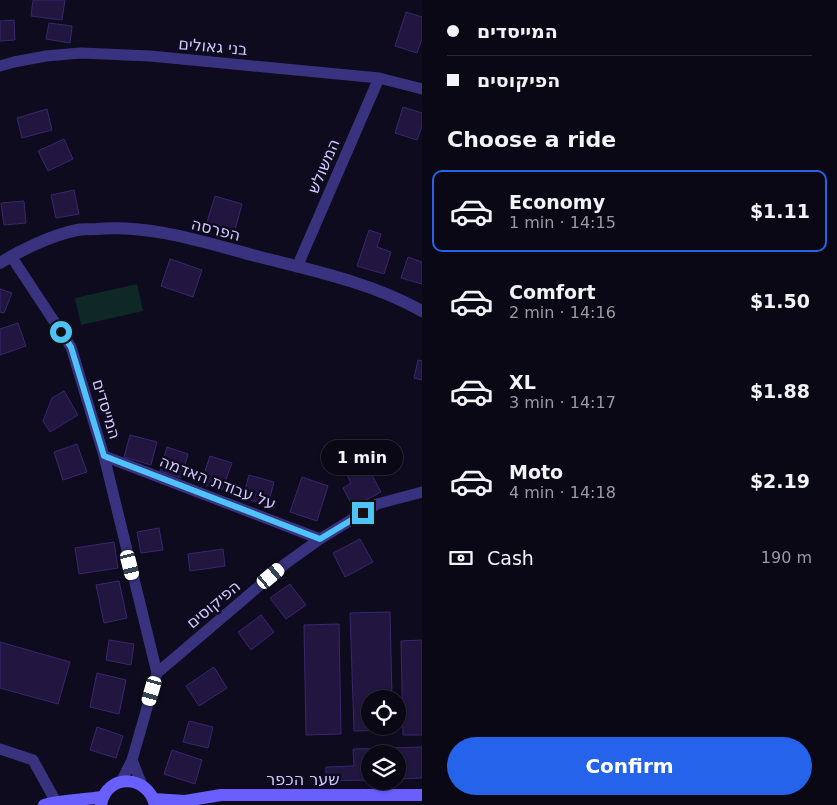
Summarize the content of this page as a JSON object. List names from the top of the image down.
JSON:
{
  "streets": {
    "main road": ["שער הכפר"],
    "street": [
      "בני גאולים",
      "המשולש",
      "הפרסה",
      "המייסדים",
      "על עבודת האדמה",
      "הפיקוסים"
    ]
  },
  "crossings": [
    ["בני גאולים", "המשולש"],
    ["המשולש", "הפרסה"],
    ["הפרסה", "המייסדים"],
    ["המייסדים", "על עבודת האדמה"],
    ["המייסדים", "הפיקוסים"],
    ["על עבודת האדמה", "הפיקוסים"]
  ],
  "page": {
    "banner": ["המייסדים", "הפיקוסים"],
    "heading": "Choose a ride",
    "list": [
      {
        "name": "Economy",
        "note": "1 min · 14:15",
        "value": "$1.11"
      },
      {
        "name": "Comfort",
        "note": "2 min · 14:16",
        "value": "$1.50"
      },
      {
        "name": "XL",
        "note": "3 min · 14:17",
        "value": "$1.88"
      },
      {
        "name": "Moto",
        "note": "4 min · 14:18",
        "value": "$2.19"
      }
    ],
    "bubble": "1 min",
    "pay": ["Cash", "190 m"],
    "buttons": "Confirm"
  }
}
